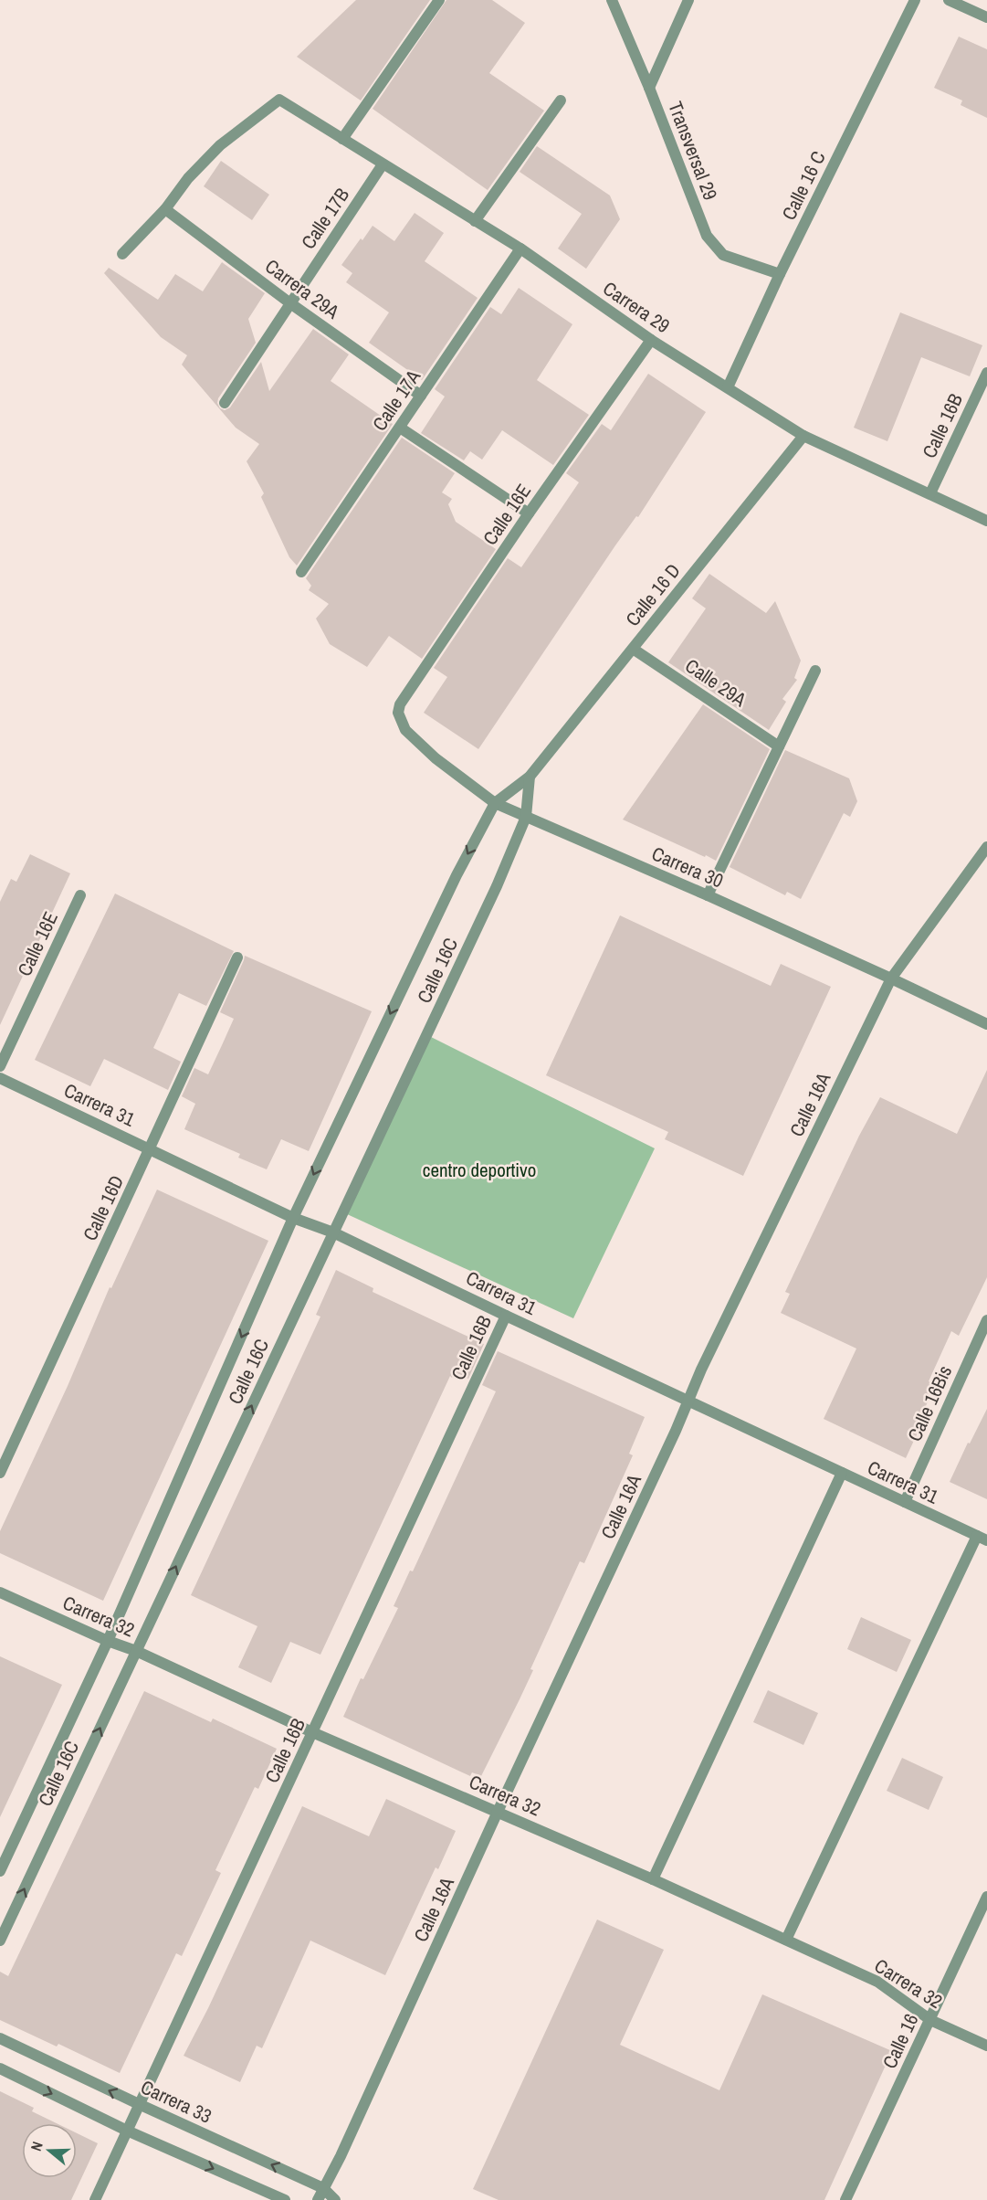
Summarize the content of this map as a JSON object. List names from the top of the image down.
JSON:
{
  "streets": {
    "street": [
      "Transversal 29",
      "Calle 16 C",
      "Calle 17B",
      "Carrera 29A",
      "Carrera 29",
      "Calle 17A",
      "Calle 16B",
      "Calle 16E",
      "Calle 16 D",
      "Calle 29A",
      "Carrera 30",
      "Calle 16C",
      "Carrera 31",
      "Calle 16A",
      "Calle 16D",
      "Calle 16Bis",
      "Carrera 32",
      "Calle 16",
      "Carrera 33"
    ]
  },
  "crossings": [
    ["Transversal 29", "Calle 16 C"],
    ["Calle 16 C", "Carrera 29"],
    ["Calle 17B", "Carrera 29A"],
    ["Calle 17B", "Carrera 29"],
    ["Carrera 29A", "Carrera 29"],
    ["Carrera 29A", "Calle 17A"],
    ["Carrera 29", "Calle 17A"],
    ["Carrera 29", "Calle 16B"],
    ["Carrera 29", "Calle 16E"],
    ["Carrera 29", "Calle 16 D"],
    ["Calle 16B", "Carrera 31"],
    ["Calle 16B", "Carrera 32"],
    ["Calle 16B", "Carrera 33"],
    ["Calle 16E", "Carrera 30"],
    ["Calle 16 D", "Calle 29A"],
    ["Calle 16 D", "Carrera 30"],
    ["Calle 16 D", "Calle 16C"],
    ["Carrera 30", "Calle 16C"],
    ["Carrera 30", "Calle 16A"],
    ["Calle 16C", "Carrera 31"],
    ["Calle 16C", "Carrera 32"],
    ["Carrera 31", "Calle 16A"],
    ["Carrera 31", "Calle 16D"],
    ["Carrera 31", "Calle 16Bis"],
    ["Calle 16A", "Carrera 32"],
    ["Calle 16A", "Carrera 33"],
    ["Carrera 32", "Calle 16"]
  ],
  "parks": ["centro deportivo"],
  "north": "left"
}
